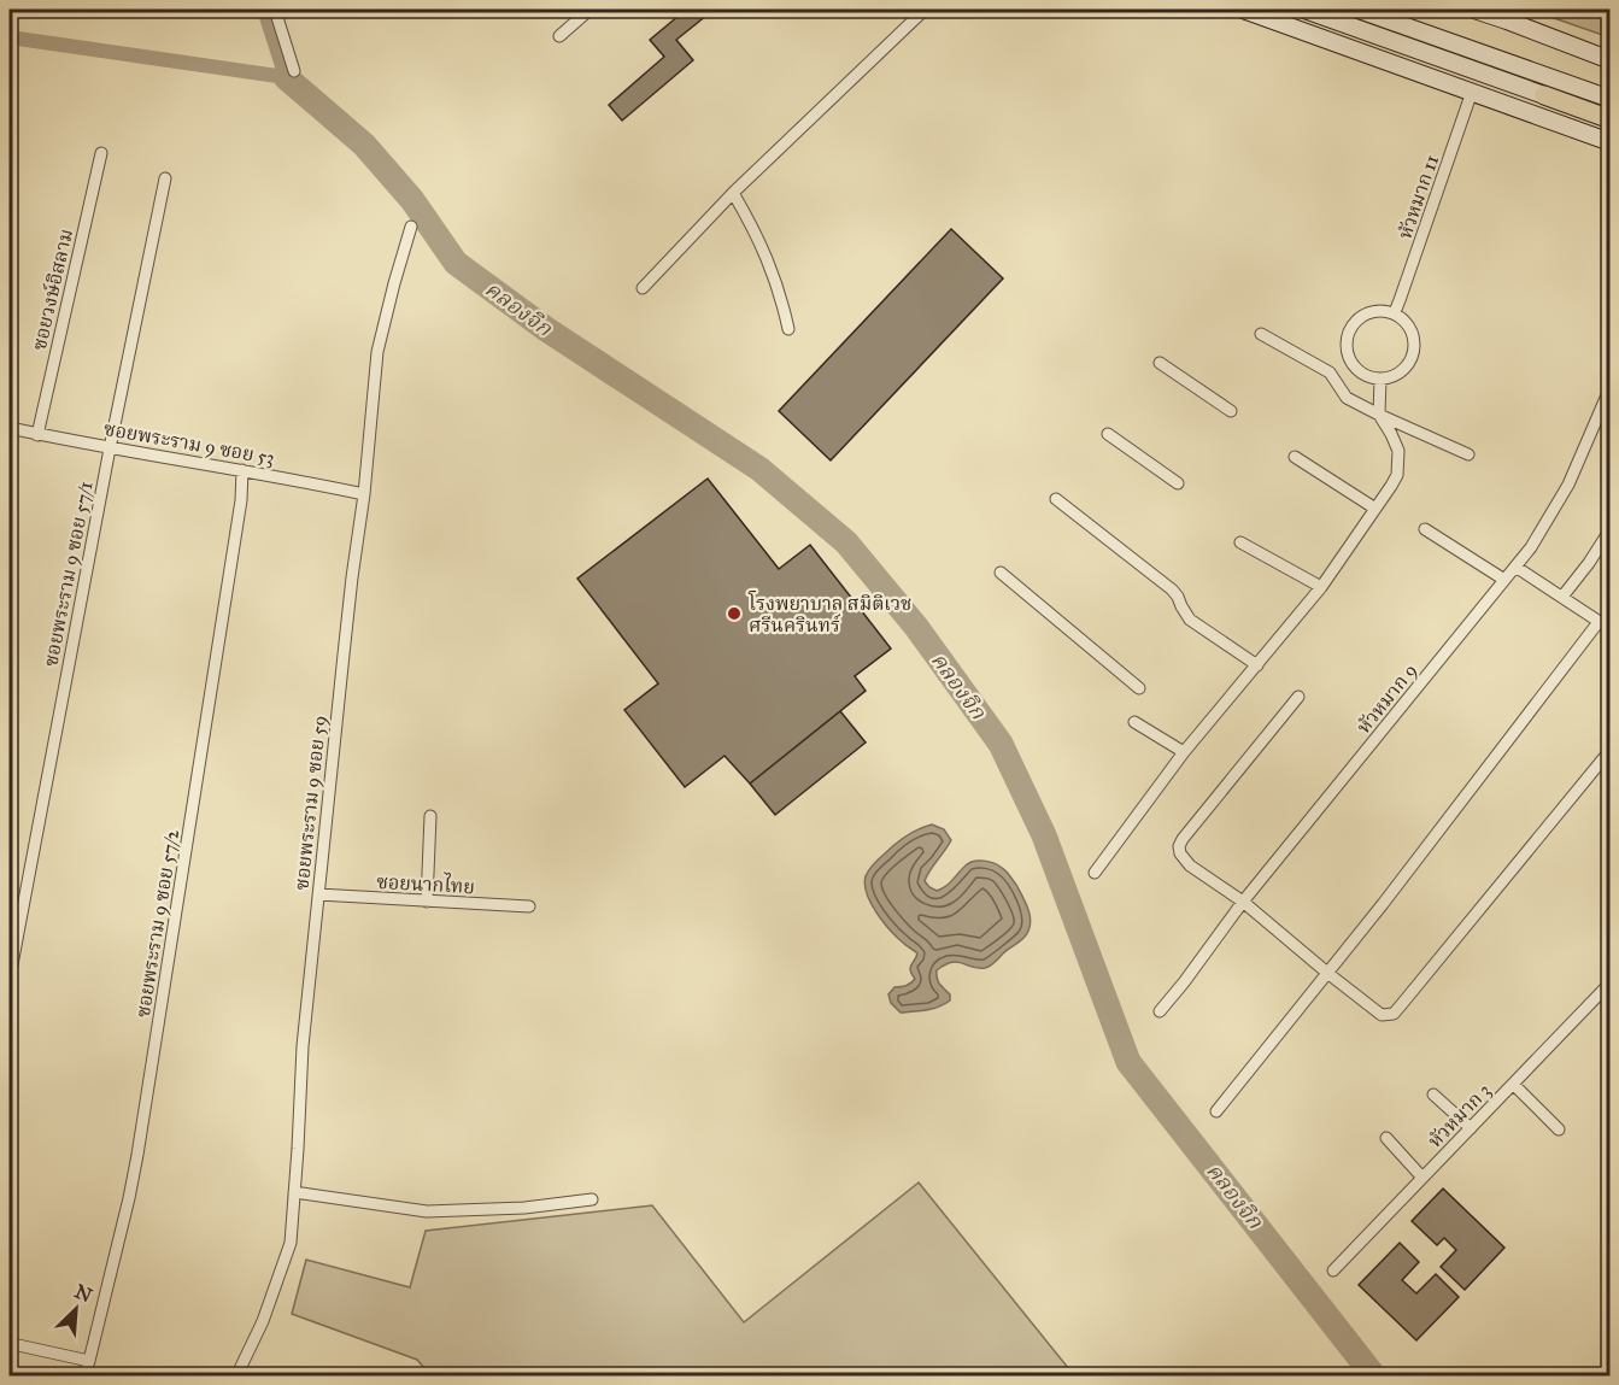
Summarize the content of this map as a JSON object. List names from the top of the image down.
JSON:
{
  "streets": {
    "street": [
      "หัวหมาก 11",
      "ซอยวงษ์อิสลาม",
      "ซอยพระราม 9 ซอย 53",
      "ซอยพระราม 9 ซอย 57/1",
      "หัวหมาก 9",
      "ซอยพระราม 9 ซอย 59",
      "ซอยนากไทย",
      "ซอยพระราม 9 ซอย 57/2",
      "หัวหมาก 3"
    ]
  },
  "crossings": [
    ["ซอยวงษ์อิสลาม", "ซอยพระราม 9 ซอย 53"],
    ["ซอยพระราม 9 ซอย 53", "ซอยพระราม 9 ซอย 57/1"],
    ["ซอยพระราม 9 ซอย 53", "ซอยพระราม 9 ซอย 59"],
    ["ซอยพระราม 9 ซอย 53", "ซอยพระราม 9 ซอย 57/2"],
    ["ซอยพระราม 9 ซอย 59", "ซอยนากไทย"]
  ],
  "water": ["คลองจิก"],
  "places": ["โรงพยาบาล สมิติเวช ศรีนครินทร์"],
  "north": "top right"
}
